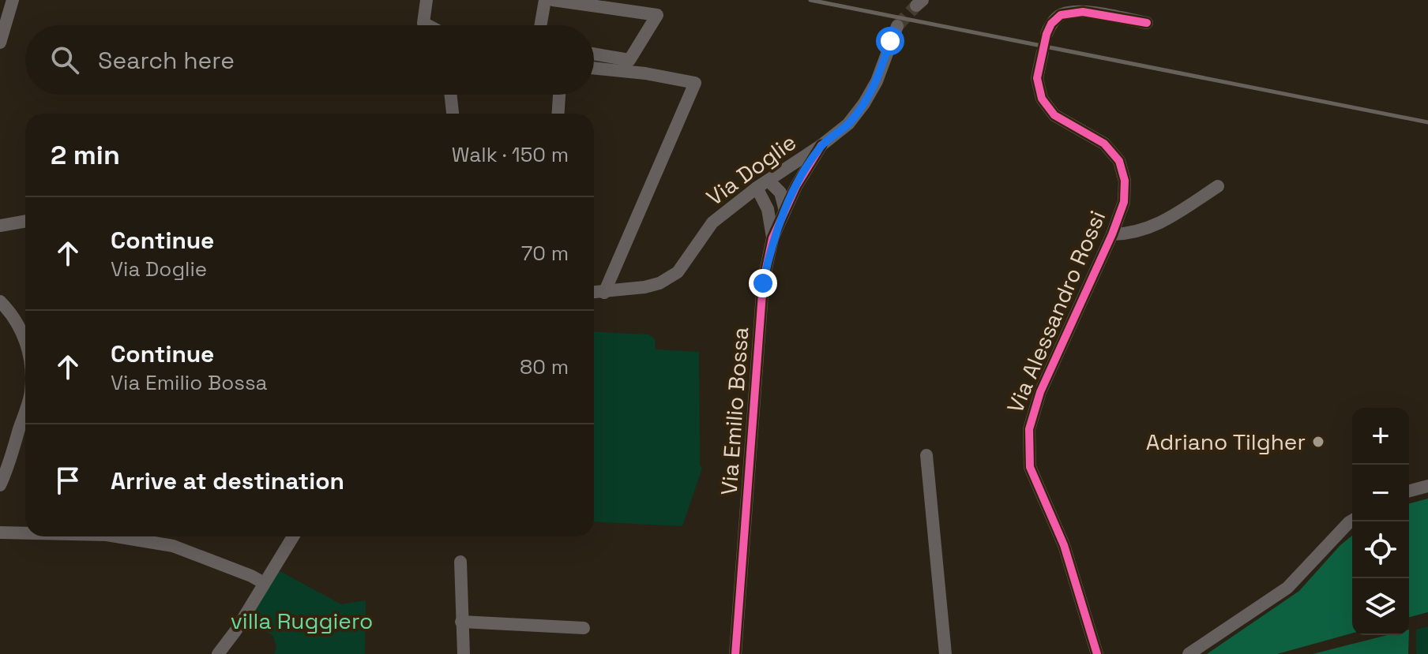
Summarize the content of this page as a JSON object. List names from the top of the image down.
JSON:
{
  "streets": {
    "street": ["Via Doglie", "Via Alessandro Rossi", "Via Emilio Bossa"]
  },
  "crossings": [
    ["Via Doglie", "Via Emilio Bossa"]
  ],
  "parks": ["villa Ruggiero"],
  "places": ["Adriano Tilgher"],
  "page": {
    "search": "Search here",
    "heading": ["2 min", "Walk · 150 m"],
    "list": [
      ["Continue", "Via Doglie", "70 m"],
      ["Continue", "Via Emilio Bossa", "80 m"],
      "Arrive at destination"
    ],
    "map_buttons": ["+", "−"]
  }
}
